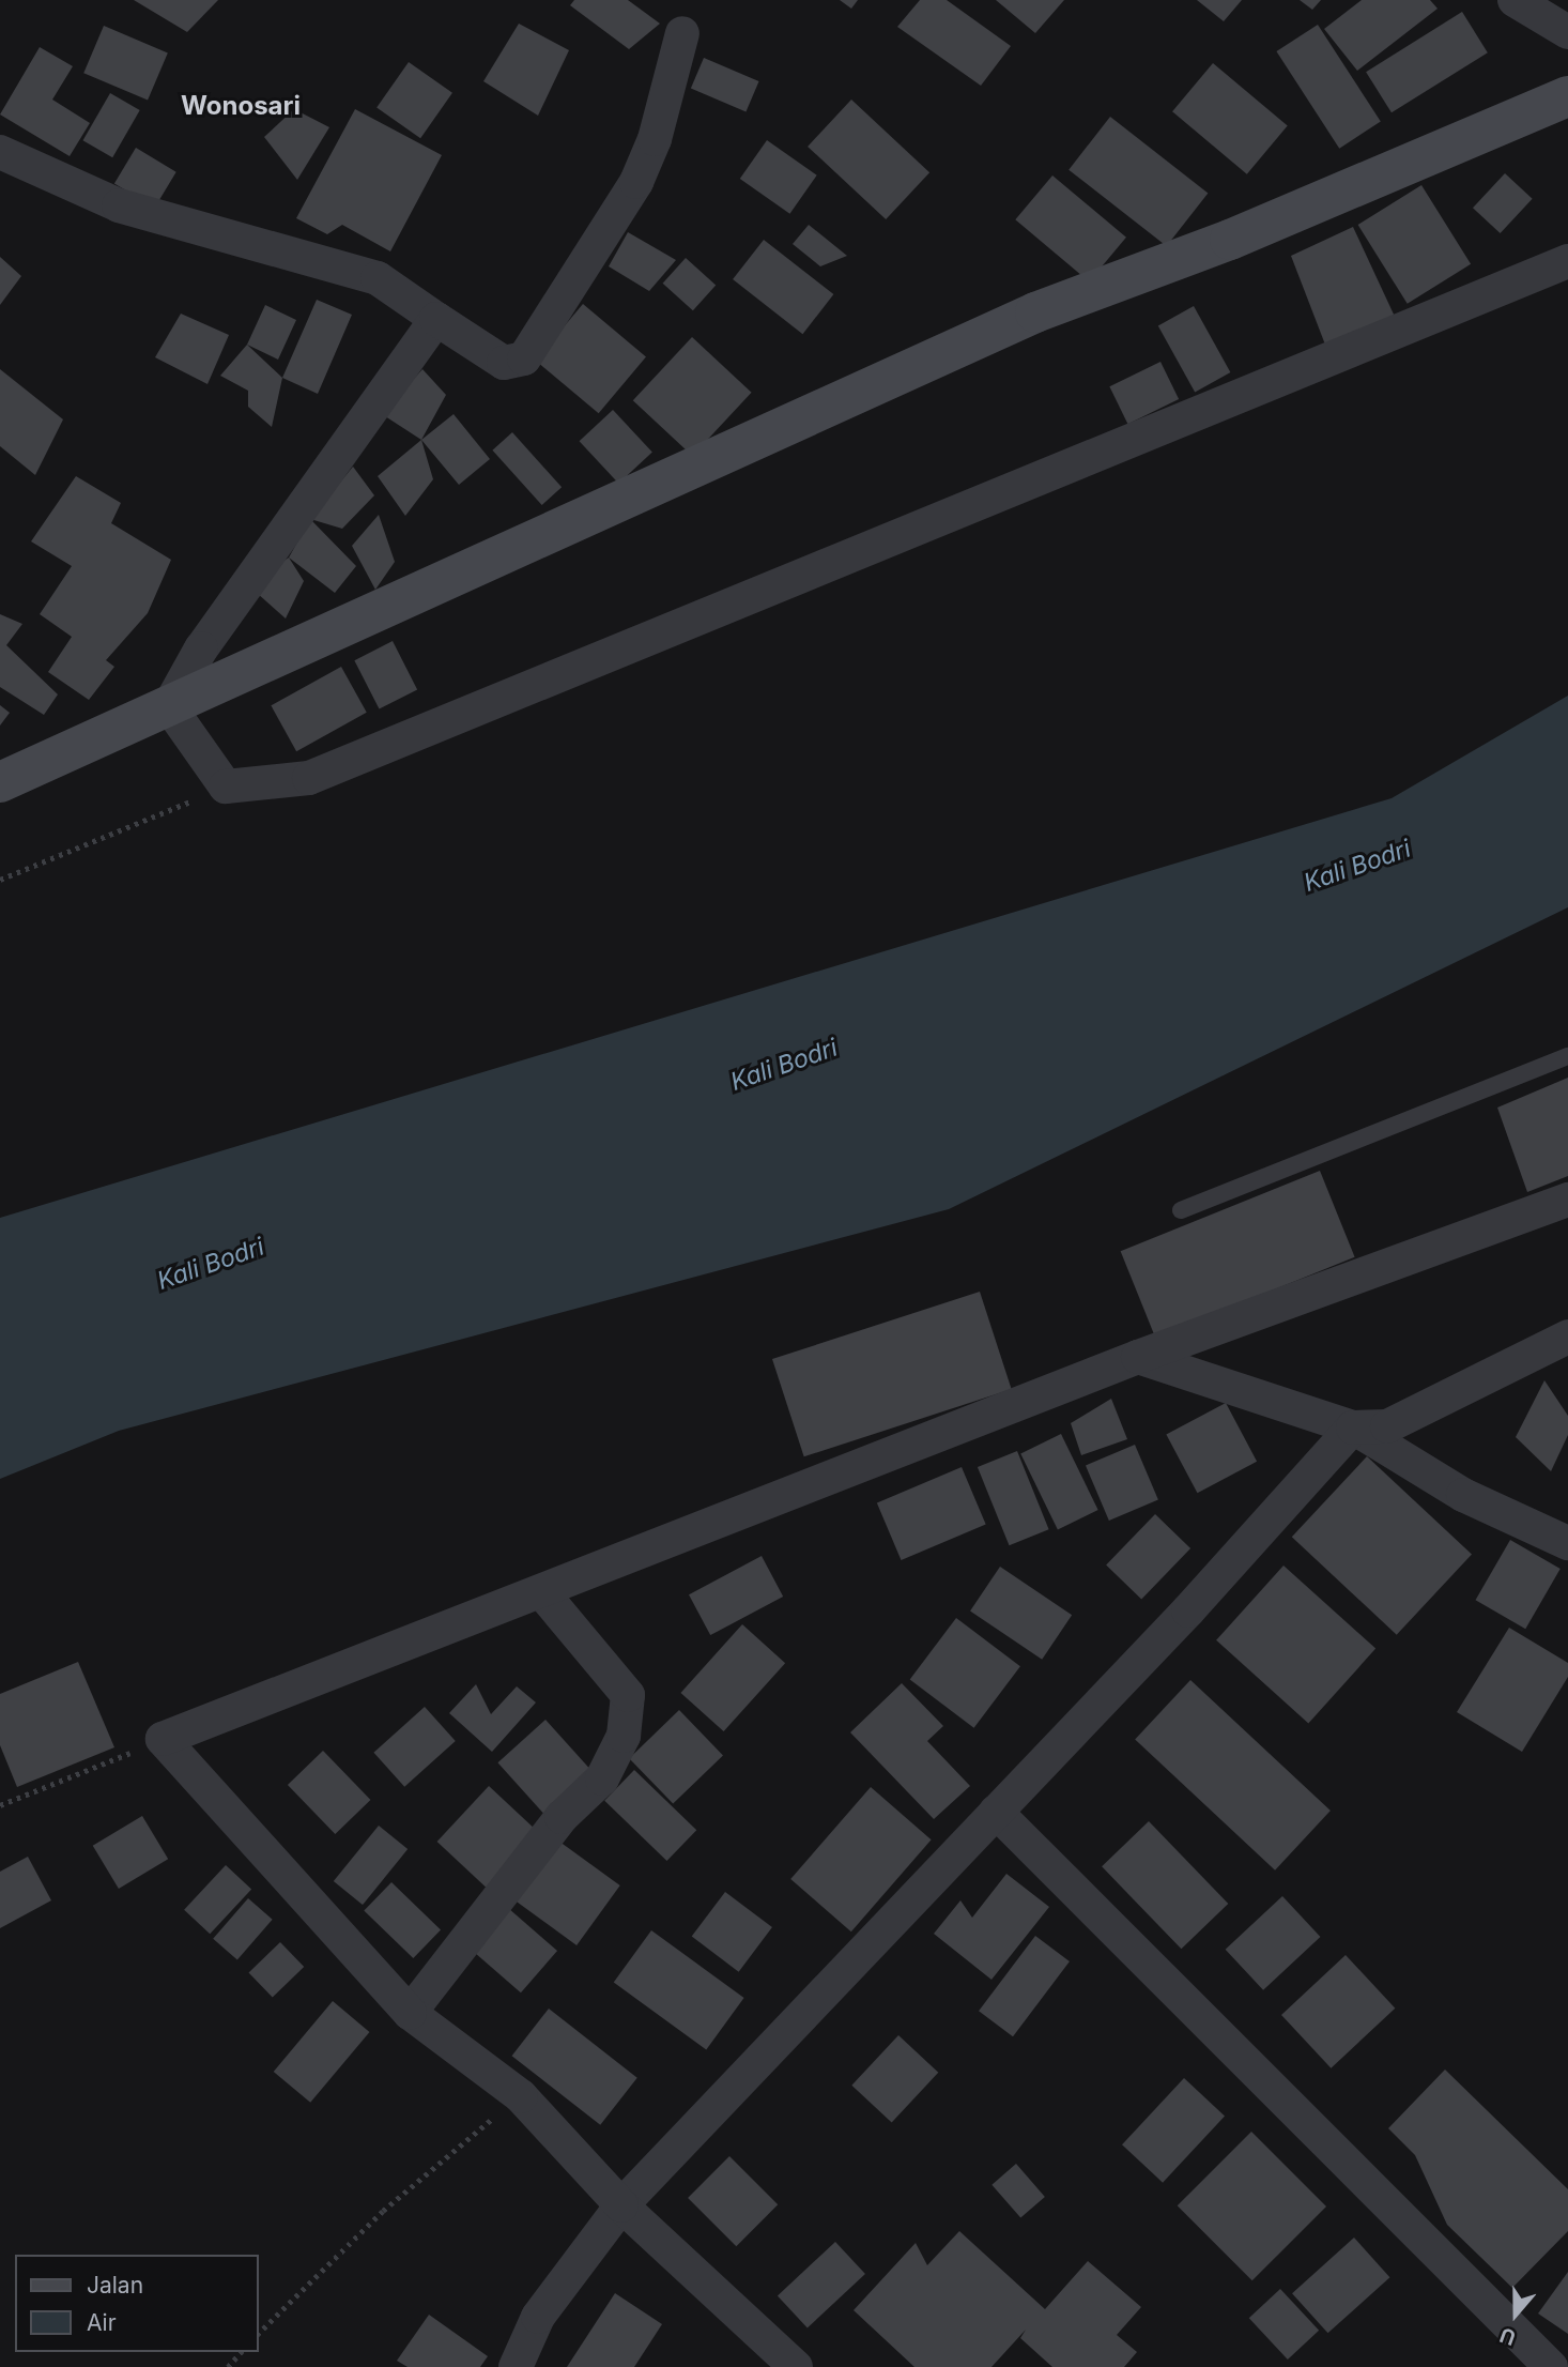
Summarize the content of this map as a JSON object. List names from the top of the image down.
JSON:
{
  "districts": ["Wonosari"],
  "water": ["Kali Bodri"],
  "legend": ["Jalan", "Air"],
  "north": "bottom"
}
